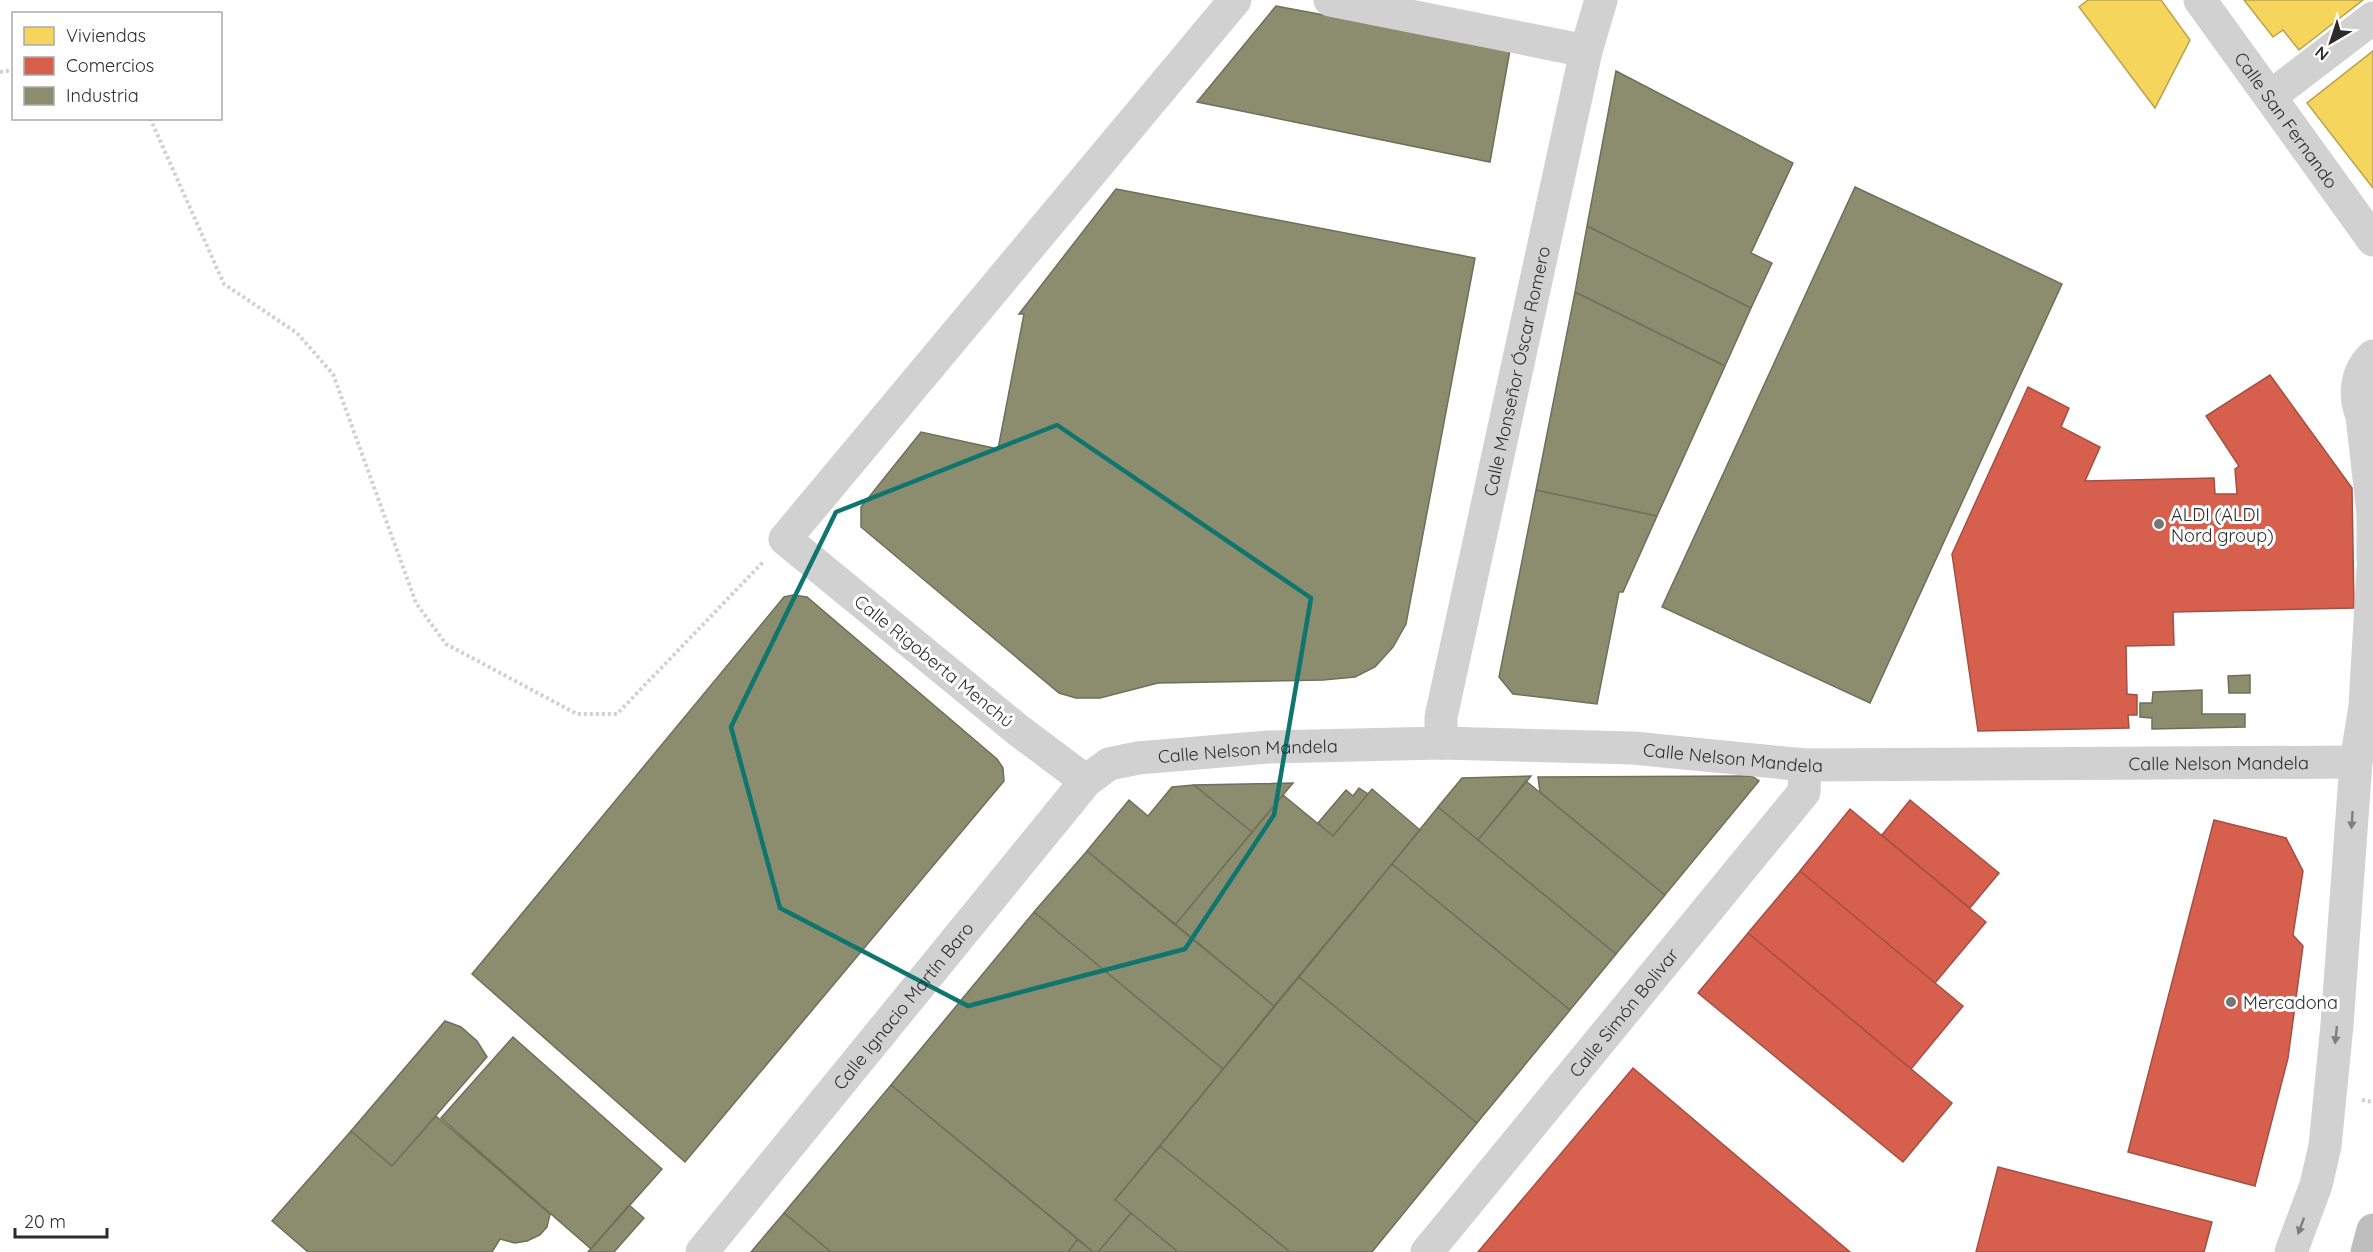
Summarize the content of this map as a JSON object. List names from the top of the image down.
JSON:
{
  "streets": {
    "street": [
      "Calle San Fernando",
      "Calle Monseñor Óscar Romero",
      "Calle Rigoberta Menchú",
      "Calle Nelson Mandela",
      "Calle Ignacio Martín Baro",
      "Calle Simón Bolivar"
    ]
  },
  "crossings": [
    ["Calle Monseñor Óscar Romero", "Calle Nelson Mandela"],
    ["Calle Rigoberta Menchú", "Calle Nelson Mandela"],
    ["Calle Rigoberta Menchú", "Calle Ignacio Martín Baro"],
    ["Calle Nelson Mandela", "Calle Ignacio Martín Baro"],
    ["Calle Nelson Mandela", "Calle Simón Bolivar"]
  ],
  "places": ["ALDI (ALDI Nord group)", "Mercadona"],
  "legend": ["Viviendas", "Comercios", "Industria"],
  "scale_bar": "20 m",
  "north": "bottom left"
}
